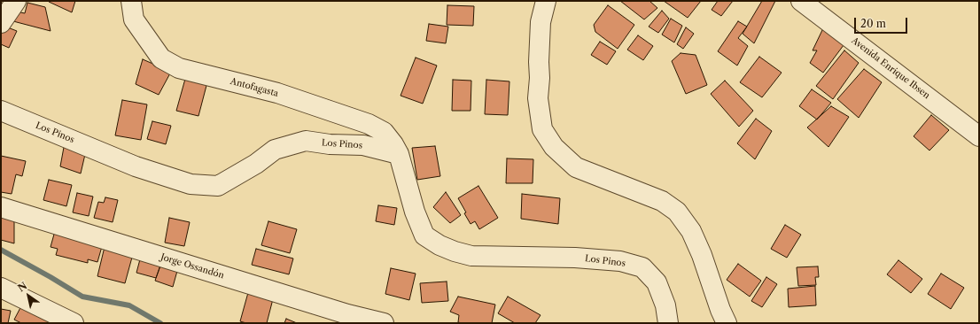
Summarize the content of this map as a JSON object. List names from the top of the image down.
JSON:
{
  "streets": {
    "street": [
      "Avenida Enrique Ibsen",
      "Antofagasta",
      "Los Pinos",
      "Jorge Ossandón"
    ]
  },
  "crossings": [
    ["Antofagasta", "Los Pinos"]
  ],
  "scale_bar": "20 m",
  "north": "top left"
}
